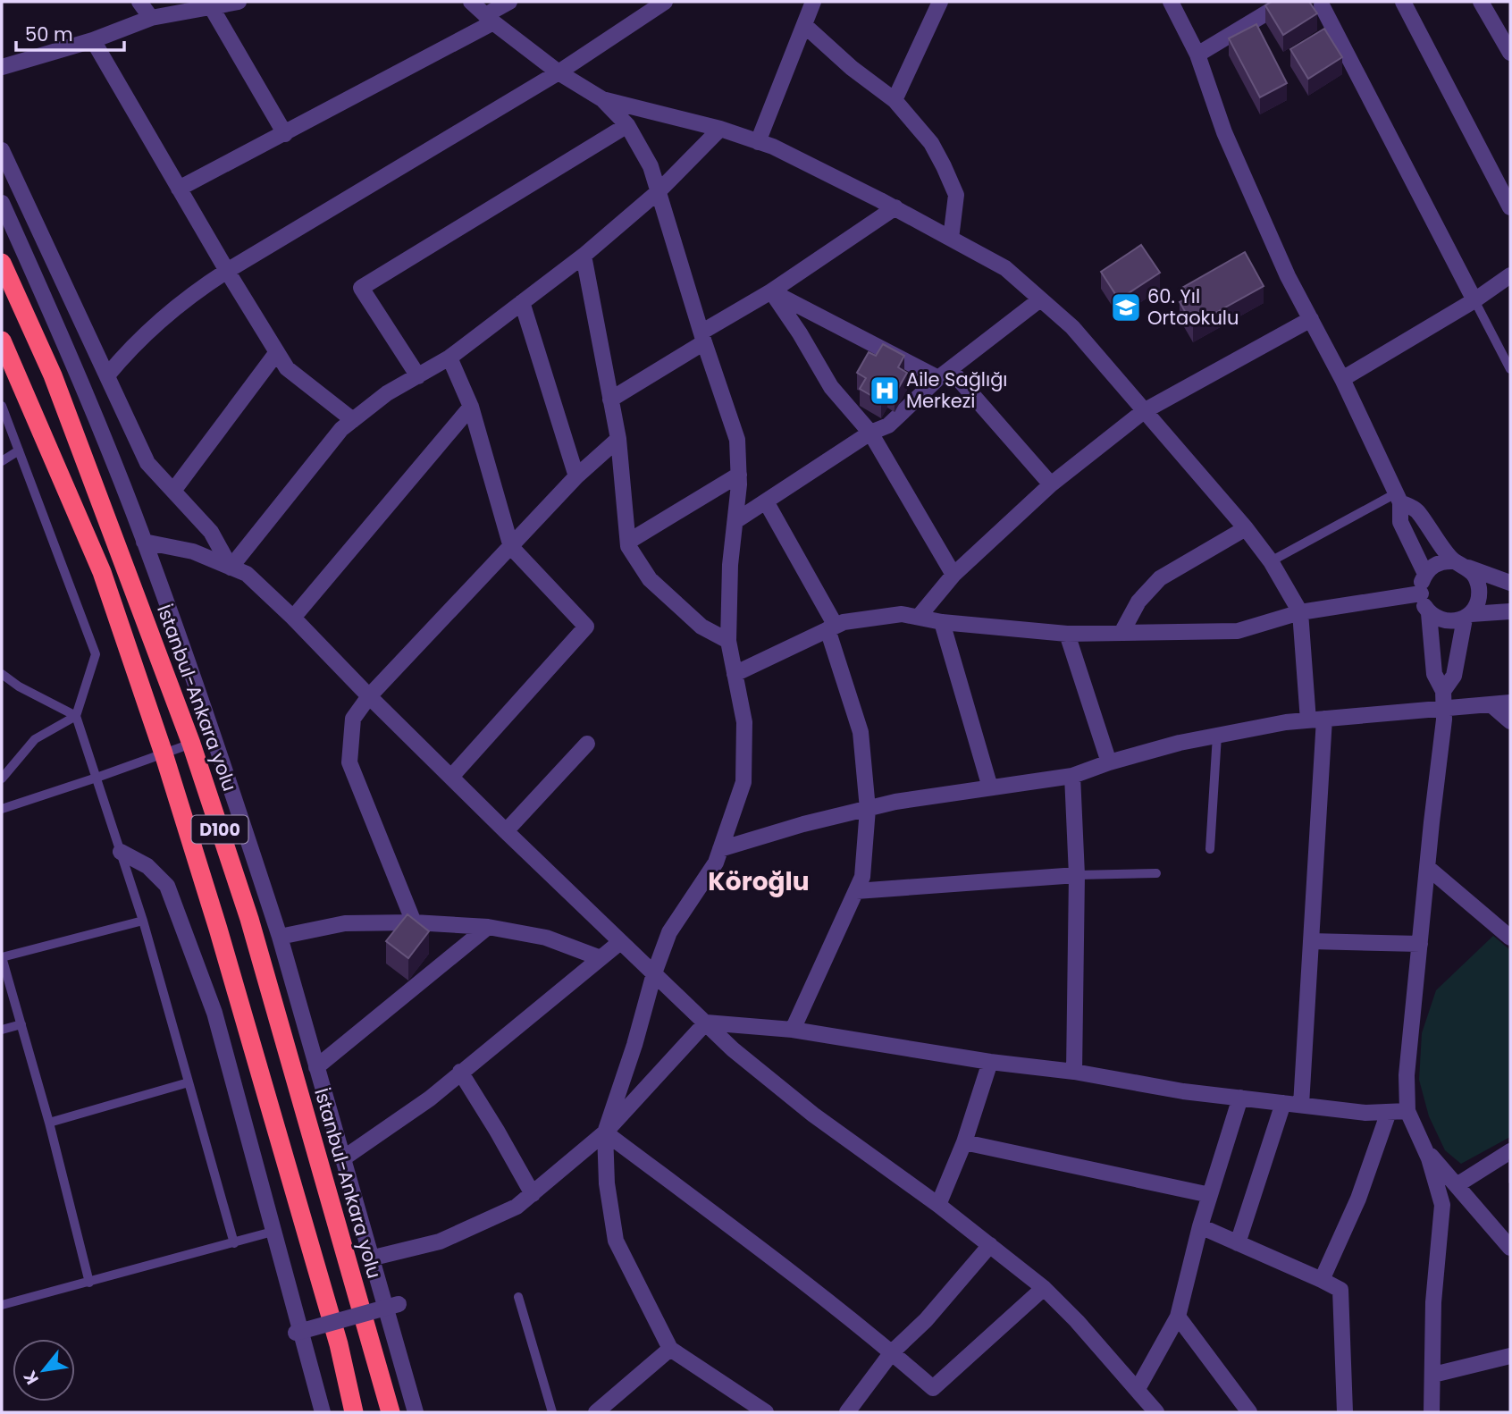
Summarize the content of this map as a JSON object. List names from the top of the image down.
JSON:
{
  "streets": {
    "highway": ["İstanbul-Ankara yolu", "D100"]
  },
  "districts": ["Köroğlu"],
  "places": {
    "school or university": ["60. Yıl Ortaokulu"],
    "hospital": ["Aile Sağlığı Merkezi"]
  },
  "scale_bar": "50 m",
  "north": "bottom left"
}
